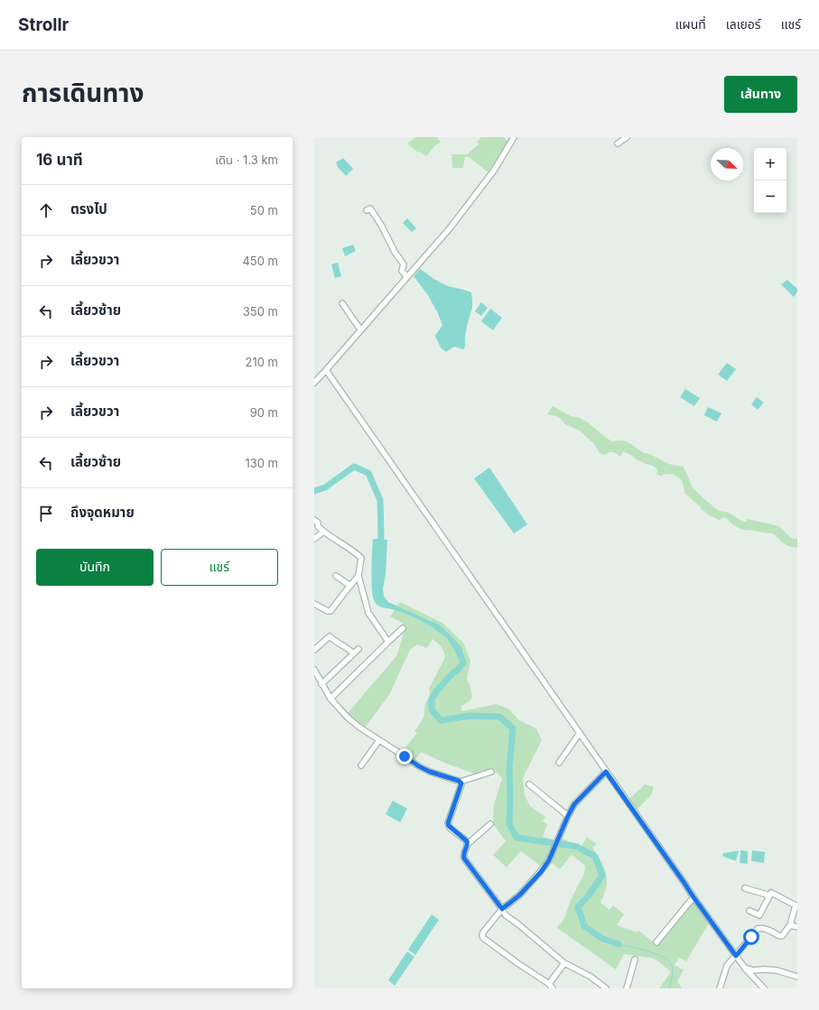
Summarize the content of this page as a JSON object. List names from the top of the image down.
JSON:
{
  "north": "bottom right",
  "page": {
    "header": "Strollr",
    "nav": ["แผนที่", "เลเยอร์", "แชร์"],
    "title": "การเดินทาง",
    "buttons": [
      "เส้นทาง",
      ["บันทึก", "แชร์"]
    ],
    "heading": ["16 นาที", "เดิน · 1.3 km"],
    "map_buttons": ["+", "−"],
    "list": [
      ["ตรงไป", "50 m"],
      ["เลี้ยวขวา", "450 m"],
      ["เลี้ยวซ้าย", "350 m"],
      ["เลี้ยวขวา", "210 m"],
      ["เลี้ยวขวา", "90 m"],
      ["เลี้ยวซ้าย", "130 m"],
      "ถึงจุดหมาย"
    ]
  }
}
